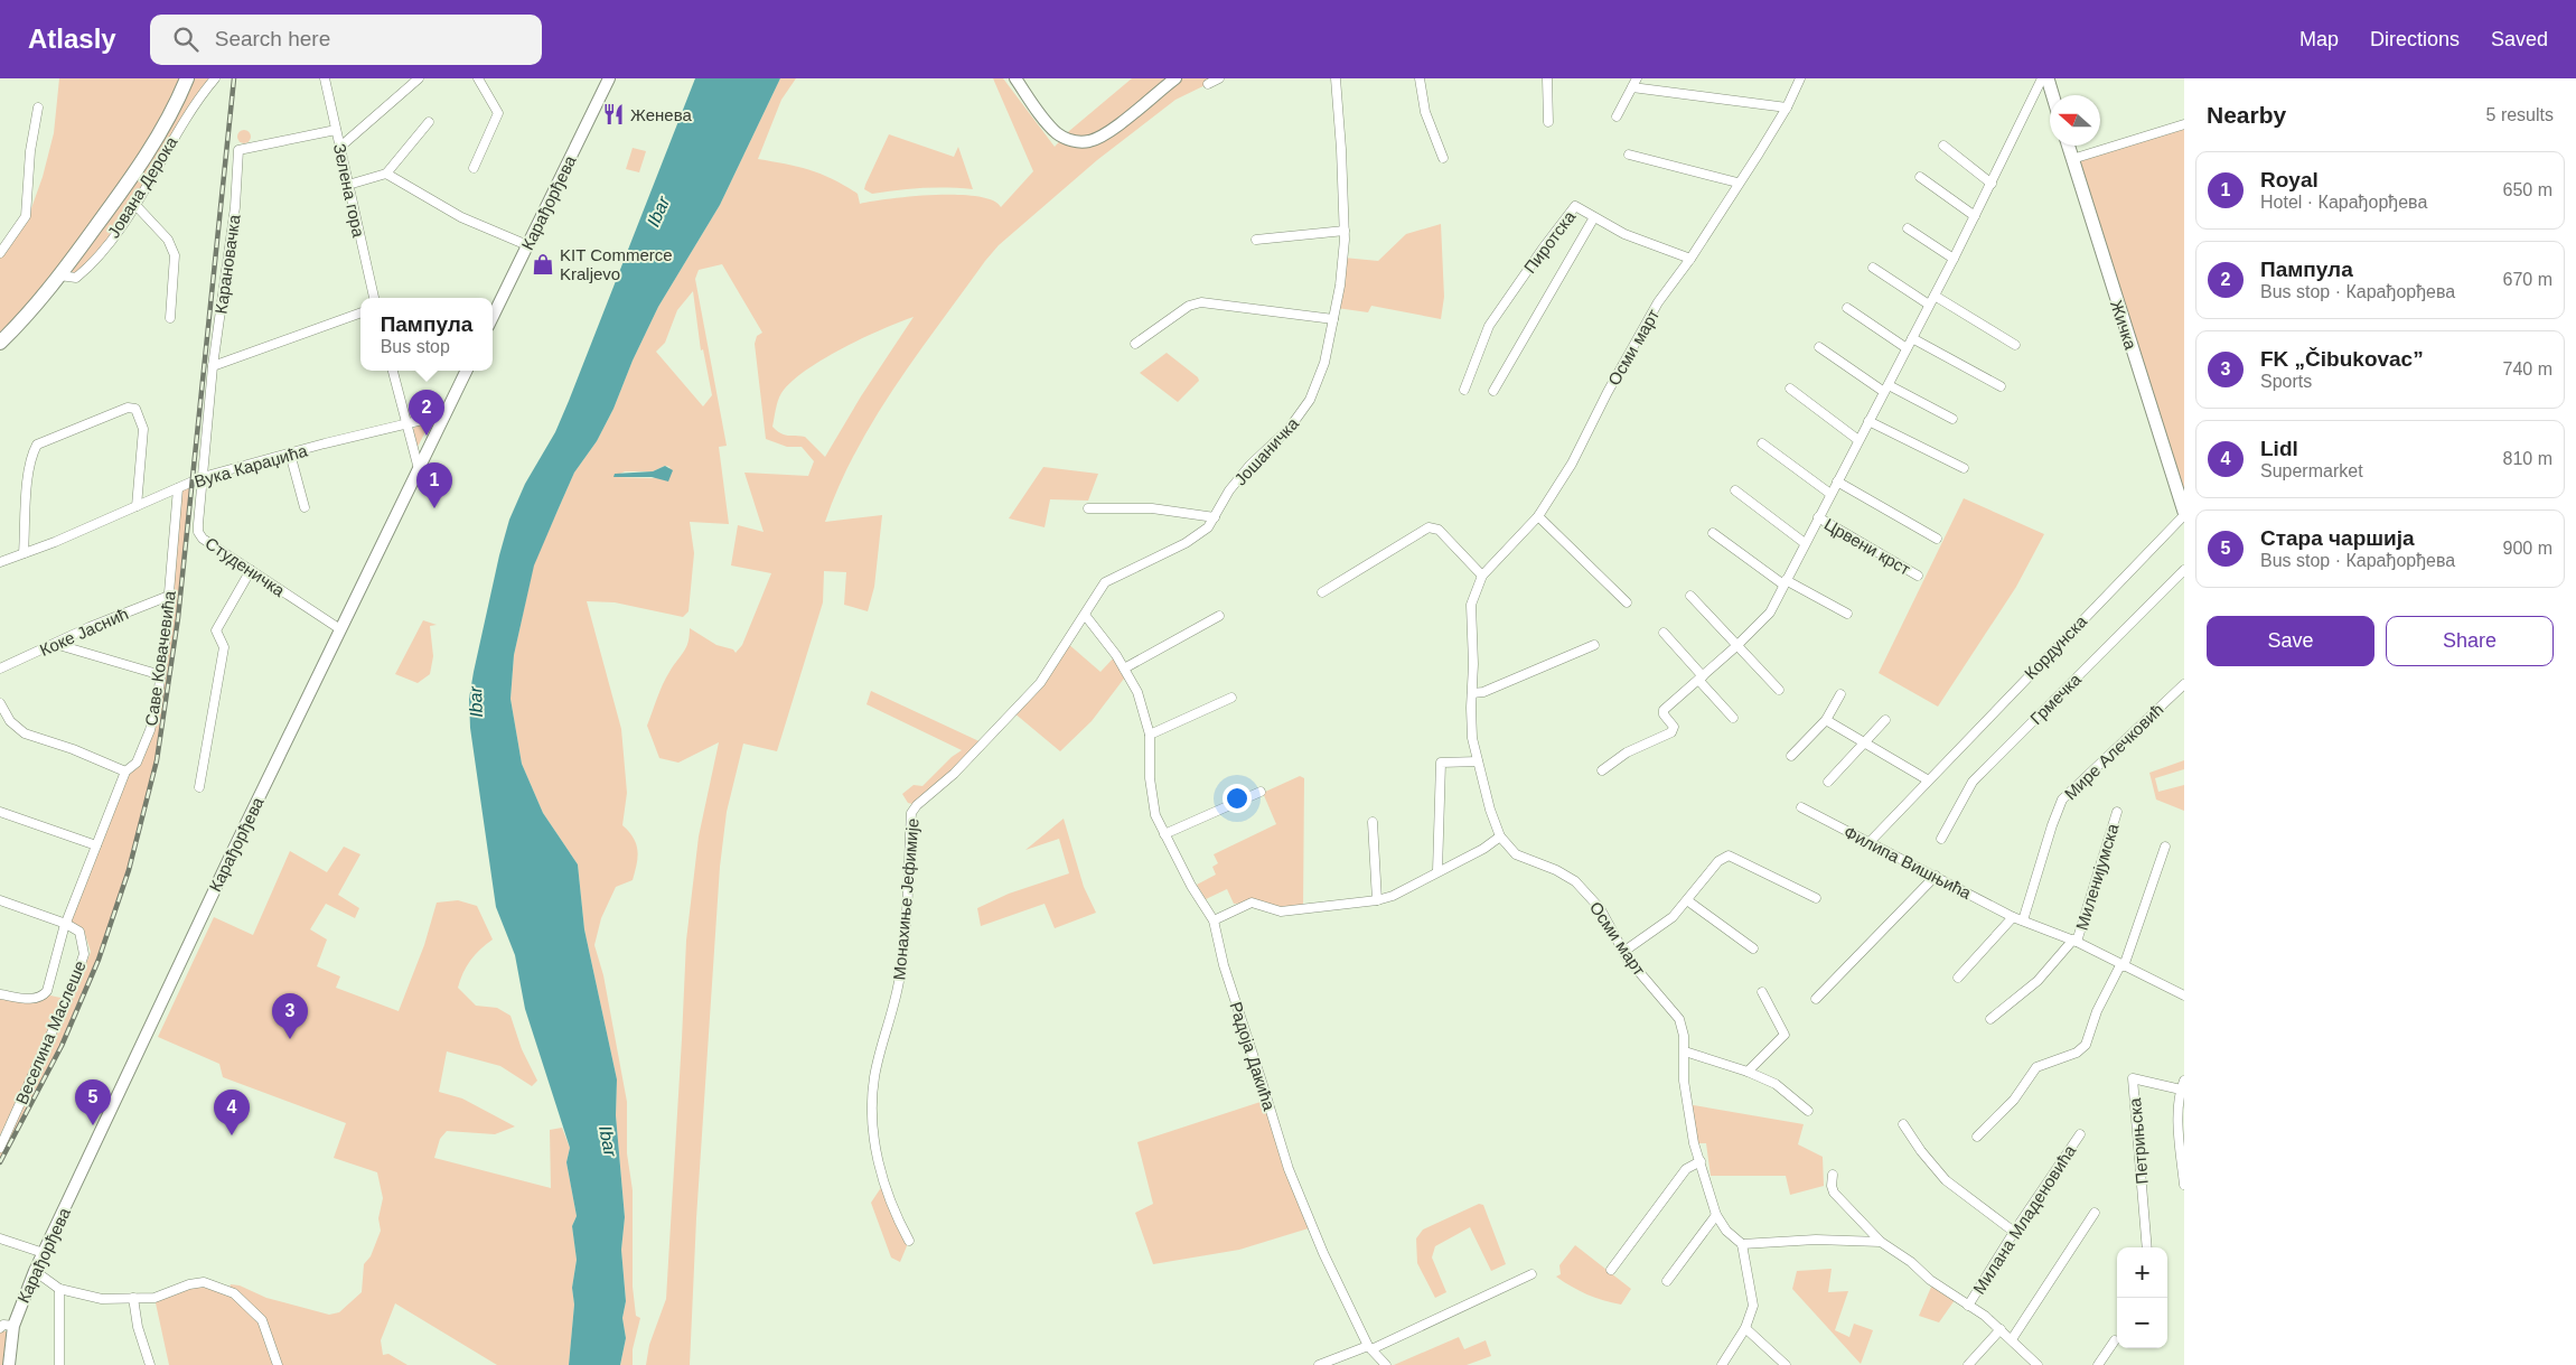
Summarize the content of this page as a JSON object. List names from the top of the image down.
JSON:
{
  "streets": {
    "main road": ["Јована Дерока", "Жичка"],
    "street": [
      "Зелена гора",
      "Карађорђева",
      "Пиротска",
      "Карановачка",
      "Осми март",
      "Јошаничка",
      "Вука Караџића",
      "Црвени крст",
      "Студеничка",
      "Коке Јаснић",
      "Кордунска",
      "Саве Ковачевића",
      "Грмечка",
      "Мире Алечковић",
      "Филипа Вишњића",
      "Миленијумска",
      "Монахиње Јефимије",
      "Веселина Маслеше",
      "Радоја Дакића",
      "Петрињска",
      "Милана Младеновића"
    ]
  },
  "crossings": [
    ["Зелена гора", "Карановачка"],
    ["Карађорђева", "Вука Караџића"],
    ["Карађорђева", "Студеничка"],
    ["Пиротска", "Осми март"],
    ["Карановачка", "Вука Караџића"],
    ["Карановачка", "Студеничка"],
    ["Жичка", "Кордунска"],
    ["Јошаничка", "Монахиње Јефимије"],
    ["Вука Караџића", "Студеничка"],
    ["Вука Караџића", "Саве Ковачевића"],
    ["Коке Јаснић", "Саве Ковачевића"],
    ["Кордунска", "Филипа Вишњића"],
    ["Саве Ковачевића", "Веселина Маслеше"],
    ["Мире Алечковић", "Филипа Вишњића"],
    ["Филипа Вишњића", "Миленијумска"]
  ],
  "water": ["Ibar"],
  "places": {
    "restaurant": ["Женева"],
    "shop": ["KIT Commerce Kraljevo"]
  },
  "north": "left",
  "page": {
    "header": "Atlasly",
    "search": "Search here",
    "nav": ["Map", "Directions", "Saved"],
    "heading": ["Nearby", "5 results"],
    "list": [
      {
        "mark": "1",
        "name": "Royal",
        "note": "Hotel · Карађорђева",
        "value": "650 m"
      },
      {
        "mark": "2",
        "name": "Пампула",
        "note": "Bus stop · Карађорђева",
        "value": "670 m"
      },
      {
        "mark": "3",
        "name": "FK „Čibukovac”",
        "note": "Sports",
        "value": "740 m"
      },
      {
        "mark": "4",
        "name": "Lidl",
        "note": "Supermarket",
        "value": "810 m"
      },
      {
        "mark": "5",
        "name": "Стара чаршија",
        "note": "Bus stop · Карађорђева",
        "value": "900 m"
      }
    ],
    "popup": ["Пампула", "Bus stop"],
    "pins": [
      "2",
      "1",
      "3",
      "5",
      "4"
    ],
    "buttons": ["Save", "Share"],
    "map_buttons": ["+", "−"]
  }
}
